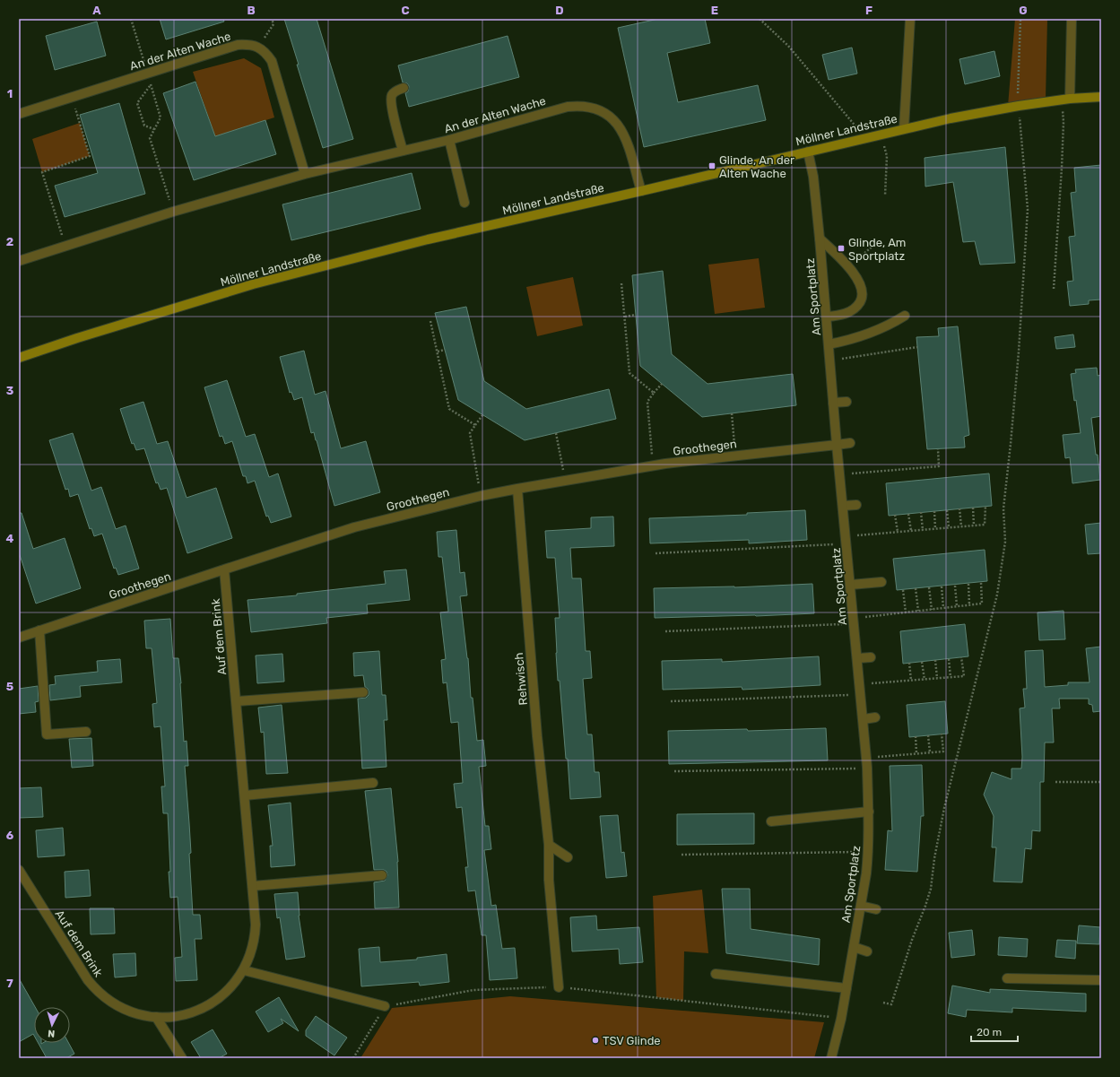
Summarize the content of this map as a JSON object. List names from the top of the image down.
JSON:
{
  "streets": {
    "main road": ["Möllner Landstraße"],
    "street": [
      "An der Alten Wache",
      "Am Sportplatz",
      "Groothegen",
      "Auf dem Brink",
      "Rehwisch"
    ]
  },
  "crossings": [
    ["An der Alten Wache", "Möllner Landstraße"],
    ["Möllner Landstraße", "Am Sportplatz"],
    ["Am Sportplatz", "Groothegen"],
    ["Groothegen", "Auf dem Brink"],
    ["Groothegen", "Rehwisch"]
  ],
  "places": {
    "transit": ["Glinde, An der Alten Wache", "Glinde, Am Sportplatz"],
    "other": ["TSV Glinde"]
  },
  "scale_bar": "20 m",
  "north": "bottom",
  "grid": {
    "columns": [
      "A",
      "B",
      "C",
      "D",
      "E",
      "F",
      "G"
    ],
    "rows": [
      "1",
      "2",
      "3",
      "4",
      "5",
      "6",
      "7"
    ]
  }
}
